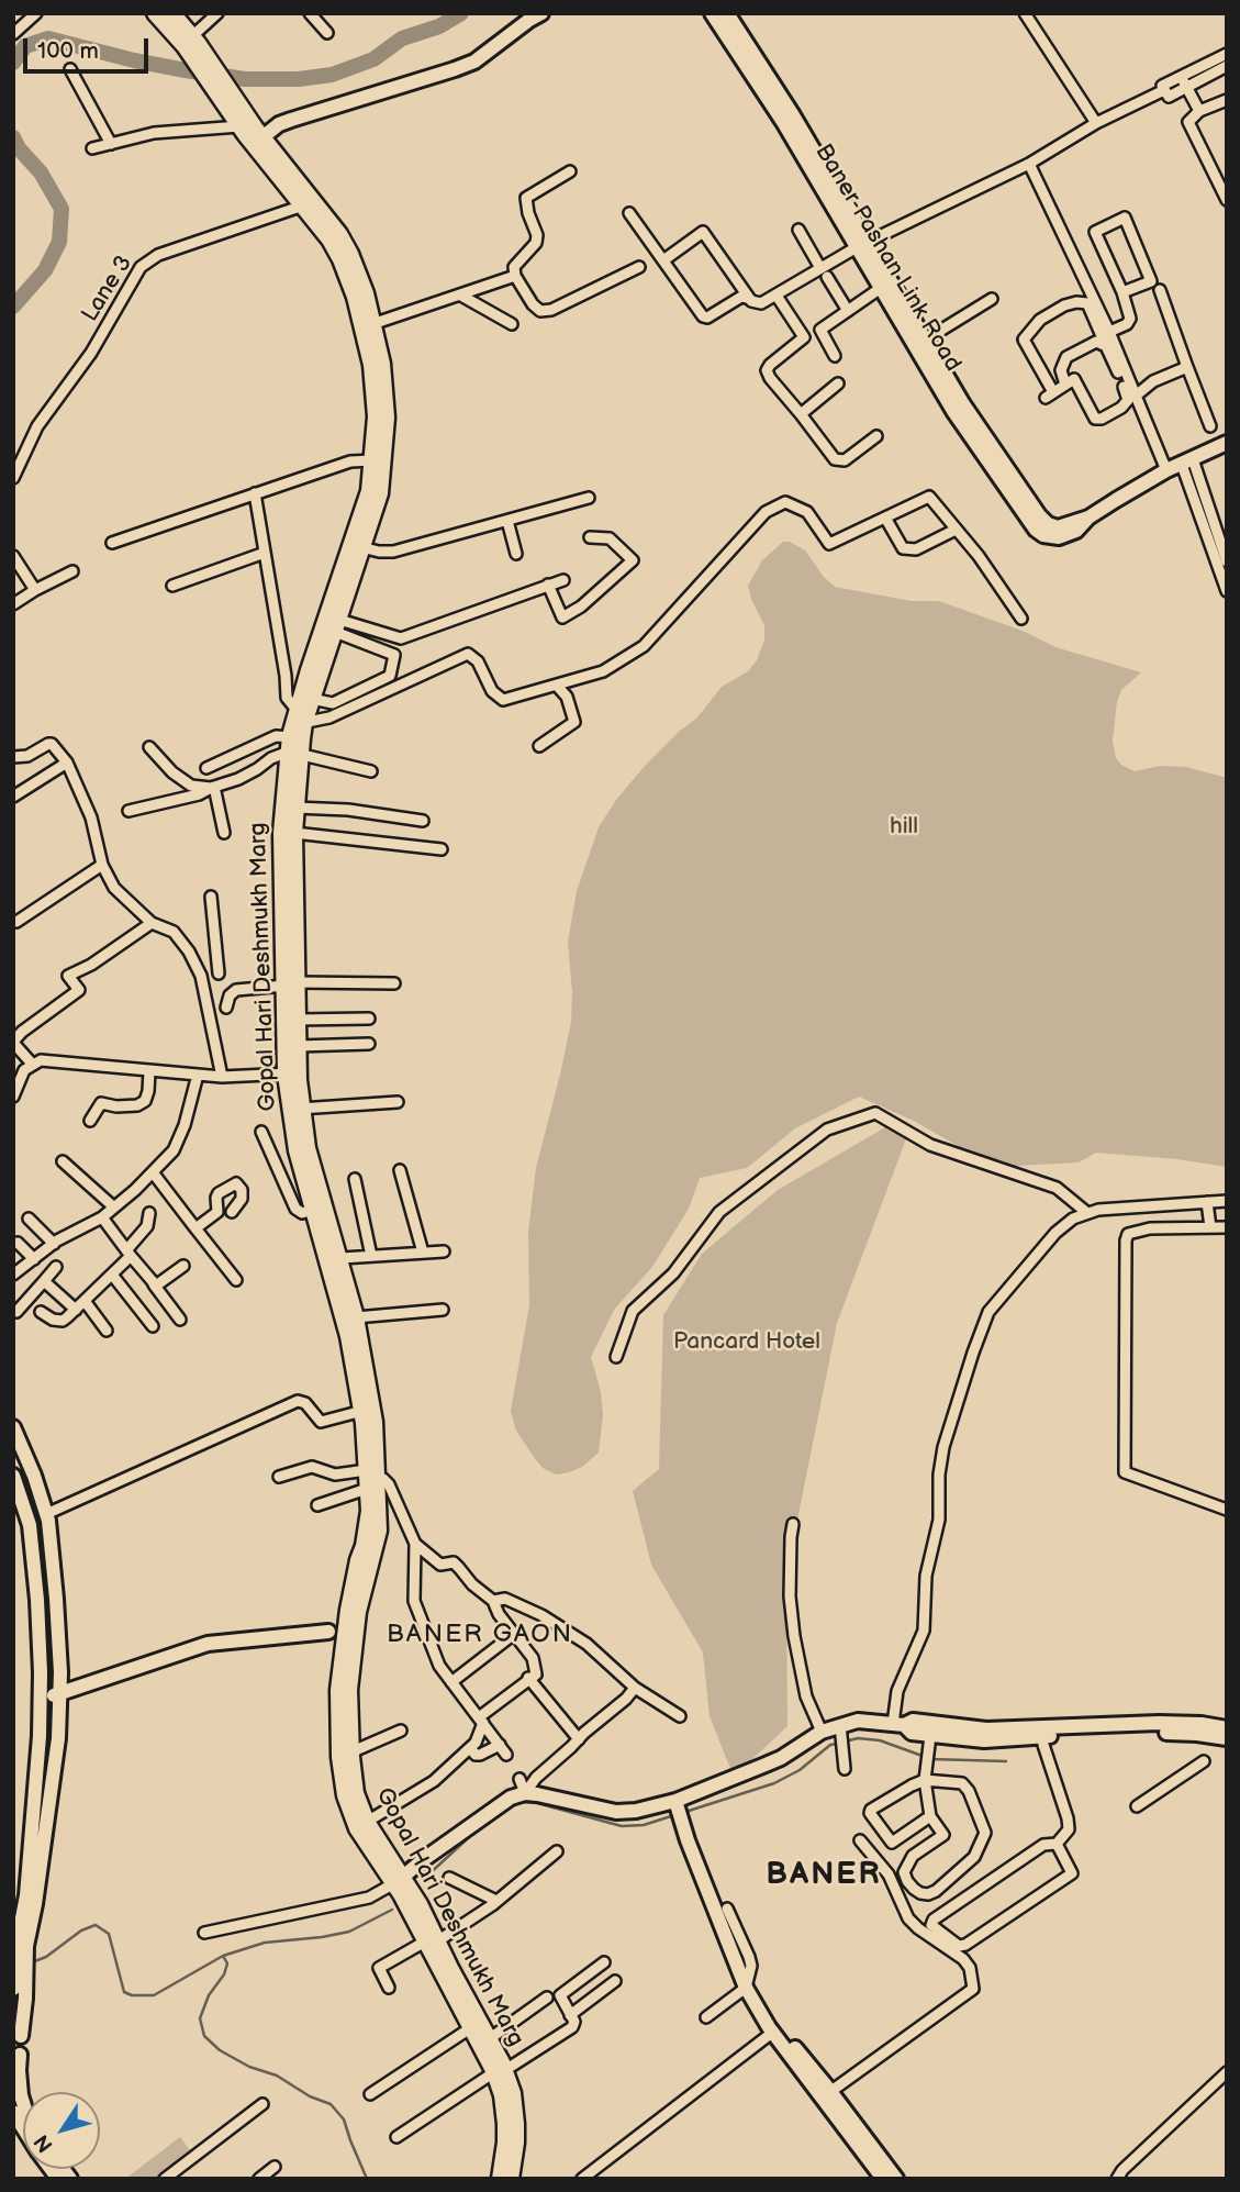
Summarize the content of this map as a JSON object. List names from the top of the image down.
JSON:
{
  "streets": {
    "main road": ["Gopal Hari Deshmukh Marg"],
    "street": ["Baner-Pashan Link Road", "Lane 3"]
  },
  "crossings": [
    ["Lane 3", "Gopal Hari Deshmukh Marg"]
  ],
  "districts": ["BANER GAON", "BANER"],
  "parks": ["hill", "Pancard Hotel"],
  "scale_bar": "100 m",
  "north": "bottom left"
}
